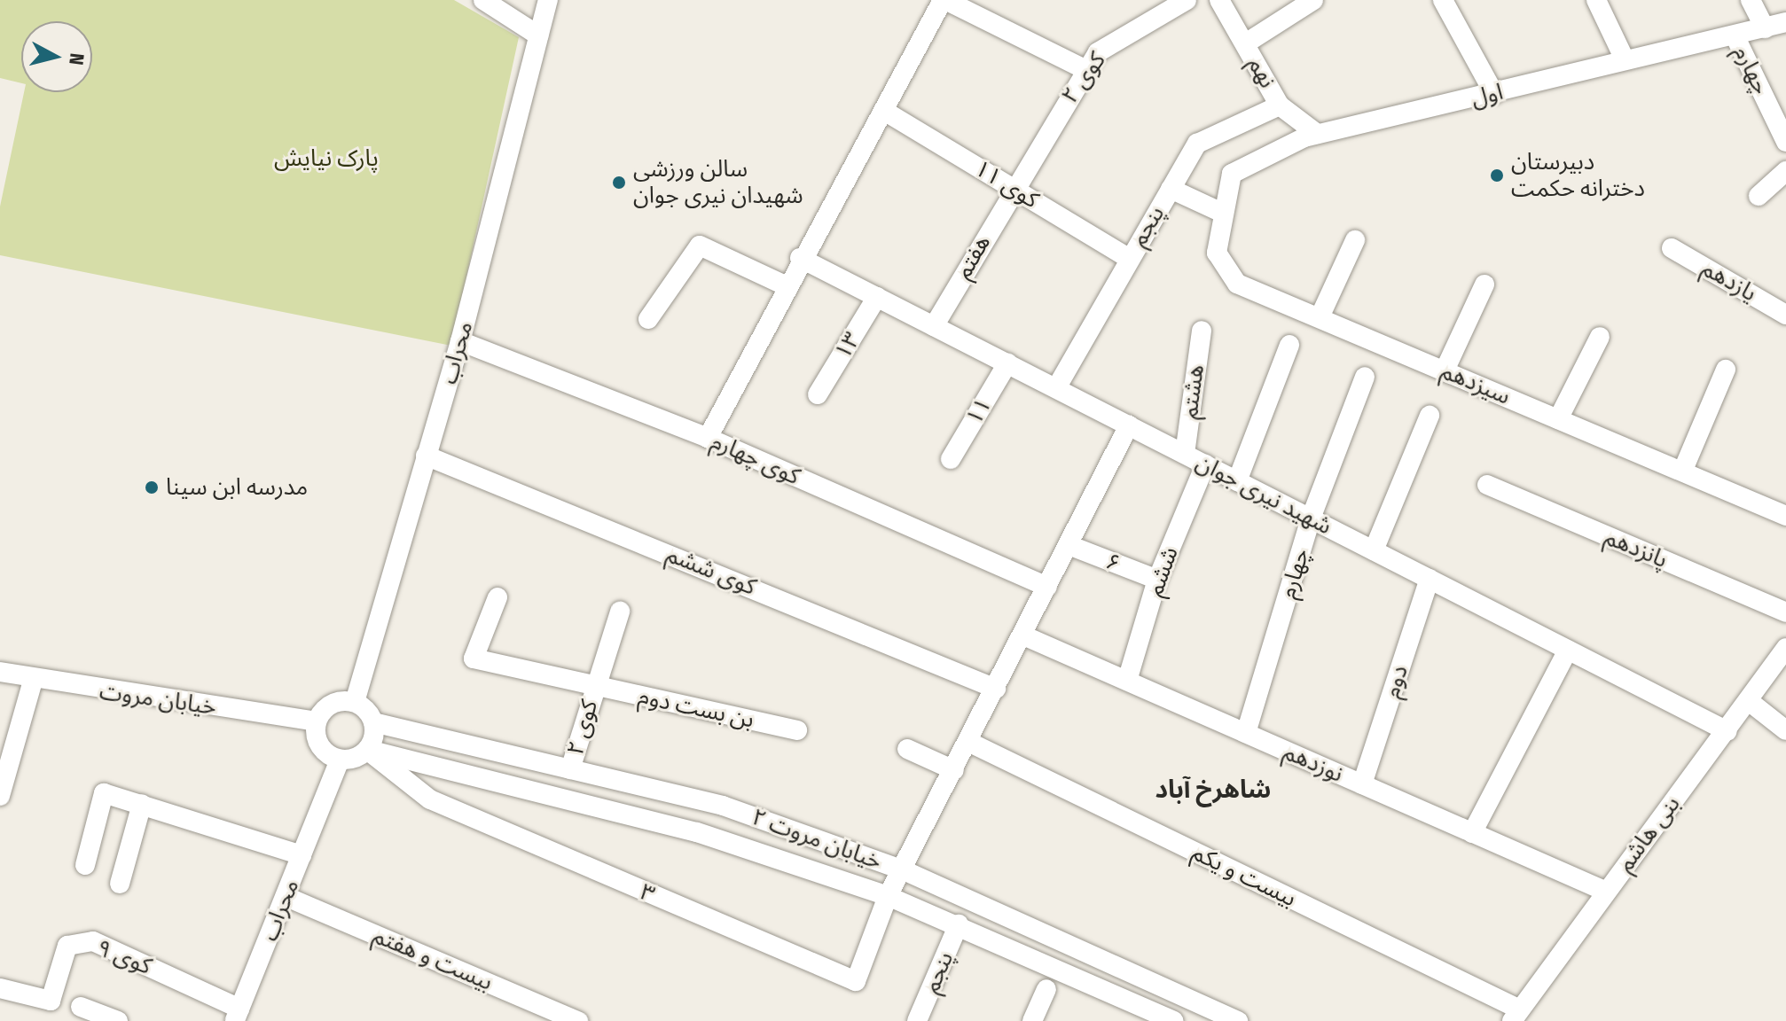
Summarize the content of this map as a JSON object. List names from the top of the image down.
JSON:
{
  "streets": {
    "street": [
      "چهارم",
      "نهم",
      "کوی ۲",
      "اول",
      "کوی ۱۱",
      "پنجم",
      "هفتم",
      "یازدهم",
      "۱۳",
      "محراب",
      "سیزدهم",
      "هشتم",
      "۱۱",
      "کوی چهارم",
      "شهید نیری جوان",
      "پانزدهم",
      "۶",
      "کوی ششم",
      "ششم",
      "دوم",
      "خیابان مروت",
      "بن بست دوم",
      "نوزدهم",
      "بنی هاشم",
      "خیابان مروت ۲",
      "بیست و یکم",
      "۳",
      "کوی ۹",
      "بیست و هفتم"
    ]
  },
  "crossings": [
    ["چهارم", "اول"],
    ["چهارم", "شهید نیری جوان"],
    ["چهارم", "نوزدهم"],
    ["نهم", "اول"],
    ["نهم", "پنجم"],
    ["کوی ۲", "کوی ۱۱"],
    ["کوی ۲", "هفتم"],
    ["کوی ۲", "بن بست دوم"],
    ["کوی ۲", "خیابان مروت ۲"],
    ["اول", "سیزدهم"],
    ["کوی ۱۱", "پنجم"],
    ["کوی ۱۱", "هفتم"],
    ["پنجم", "شهید نیری جوان"],
    ["پنجم", "خیابان مروت ۲"],
    ["هفتم", "شهید نیری جوان"],
    ["۱۳", "شهید نیری جوان"],
    ["محراب", "کوی چهارم"],
    ["محراب", "کوی ششم"],
    ["محراب", "خیابان مروت"],
    ["محراب", "خیابان مروت ۲"],
    ["محراب", "۳"],
    ["محراب", "کوی ۹"],
    ["محراب", "بیست و هفتم"],
    ["هشتم", "شهید نیری جوان"],
    ["۱۱", "شهید نیری جوان"],
    ["شهید نیری جوان", "ششم"],
    ["شهید نیری جوان", "دوم"],
    ["شهید نیری جوان", "بنی هاشم"],
    ["۶", "ششم"],
    ["ششم", "نوزدهم"],
    ["دوم", "نوزدهم"],
    ["خیابان مروت", "خیابان مروت ۲"],
    ["خیابان مروت", "۳"],
    ["نوزدهم", "بنی هاشم"],
    ["بنی هاشم", "بیست و یکم"],
    ["خیابان مروت ۲", "۳"]
  ],
  "districts": ["شاهرخ آباد"],
  "parks": ["پارک نیایش"],
  "places": ["دبیرستان دخترانه حکمت", "سالن ورزشی شهیدان نیری جوان", "مدرسه ابن سینا"],
  "north": "right"
}
